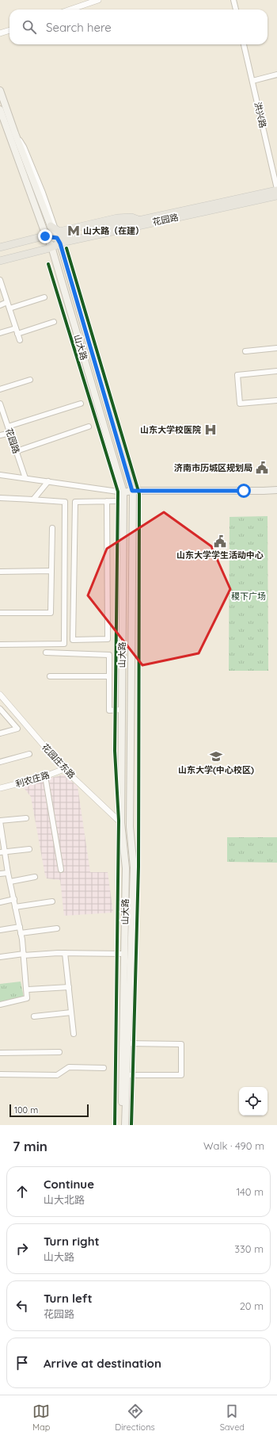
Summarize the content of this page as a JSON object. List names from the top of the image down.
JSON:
{
  "streets": {
    "main road": ["花园路", "山大路"],
    "street": ["洪兴路", "花园庄东路", "利农庄路"]
  },
  "crossings": [
    ["洪兴路", "花园路"],
    ["花园路", "山大路"],
    ["山大路", "花园庄东路"],
    ["花园庄东路", "利农庄路"]
  ],
  "parks": ["稷下广场"],
  "places": {
    "metro station": ["山大路（在建）"],
    "hospital": ["山东大学校医院"],
    "public building": ["济南市历城区规划局", "山东大学学生活动中心"],
    "school or university": ["山东大学(中心校区)"]
  },
  "scale_bar": "100 m",
  "page": {
    "search": "Search here",
    "scale": "100 m",
    "heading": ["7 min", "Walk · 490 m"],
    "list": [
      ["Continue", "山大北路", "140 m"],
      ["Turn right", "山大路", "330 m"],
      ["Turn left", "花园路", "20 m"],
      "Arrive at destination"
    ],
    "nav": ["Map", "Directions", "Saved"]
  }
}
